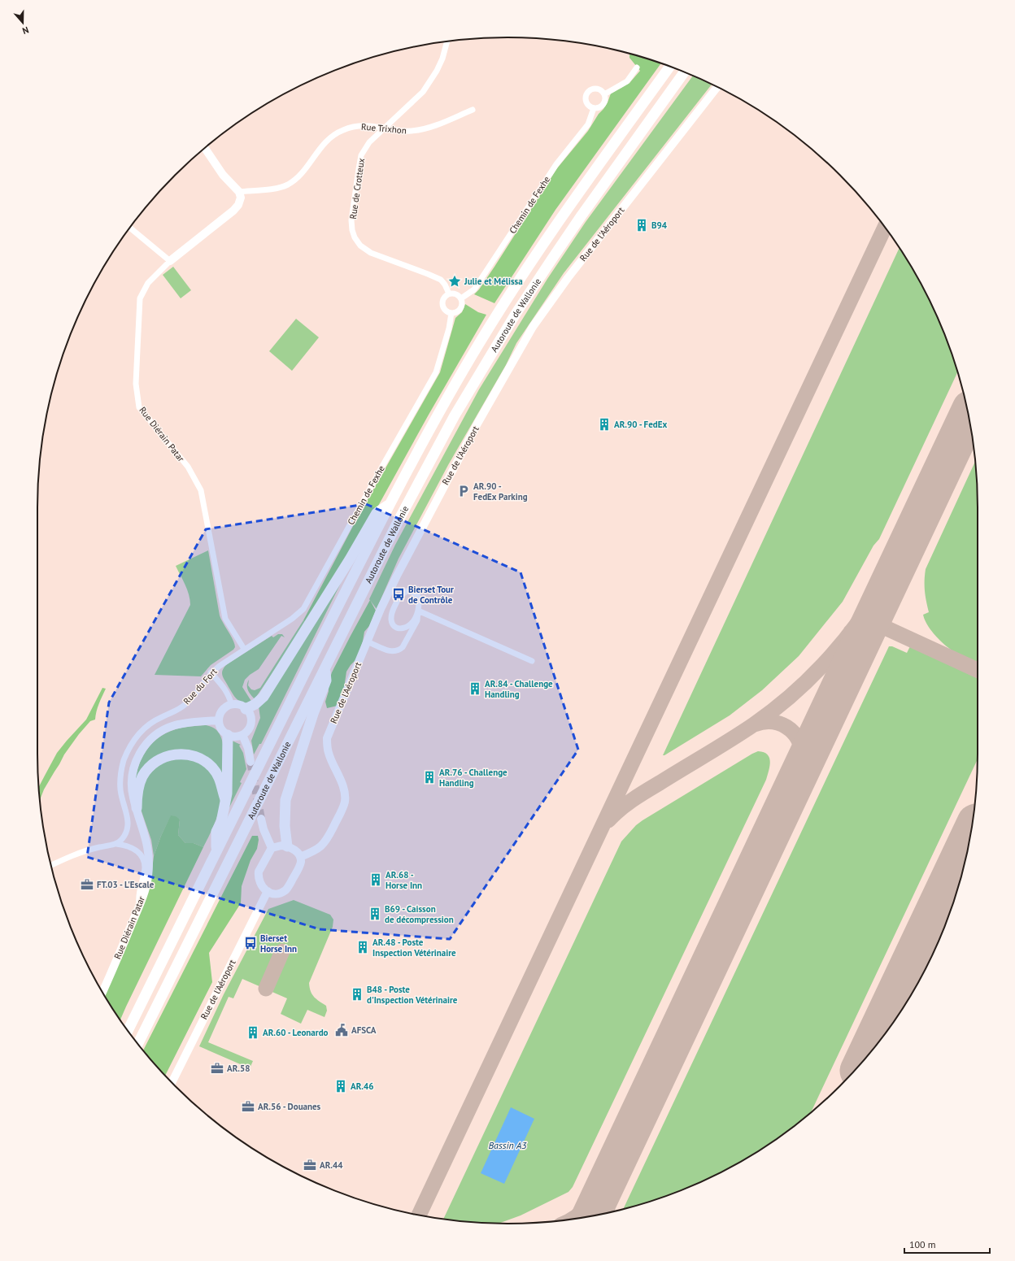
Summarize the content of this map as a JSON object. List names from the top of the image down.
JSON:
{
  "streets": {
    "highway": ["Autoroute de Wallonie"],
    "street": [
      "Rue Trixhon",
      "Rue de Crotteux",
      "Chemin de Fexhe",
      "Rue de l'Aéroport",
      "Rue Diérain Patar",
      "Rue du Fort"
    ]
  },
  "crossings": [
    ["Rue Trixhon", "Rue de Crotteux"],
    ["Rue Trixhon", "Rue Diérain Patar"],
    ["Rue de Crotteux", "Chemin de Fexhe"],
    ["Chemin de Fexhe", "Rue Diérain Patar"],
    ["Chemin de Fexhe", "Rue du Fort"],
    ["Rue Diérain Patar", "Rue du Fort"]
  ],
  "water": ["Bassin A3"],
  "places": {
    "building": [
      "B94",
      "AR.90 - FedEx",
      "AR.84 - Challenge Handling",
      "AR.76 - Challenge Handling",
      "AR.68 - Horse Inn",
      "B69 - Caisson de décompression",
      "AR.48 - Poste Inspection Vétérinaire",
      "B48 - Poste d'Inspection Vétérinaire",
      "AR.60 - Leonardo",
      "AR.46"
    ],
    "place": ["Julie et Mélissa"],
    "parking": ["AR.90 - FedEx Parking"],
    "bus stop": ["Bierset Tour de Contrôle", "Bierset Horse Inn"],
    "office": [
      "FT.03 - L'Escale",
      "AR.58",
      "AR.56 - Douanes",
      "AR.44"
    ],
    "public building": ["AFSCA"]
  },
  "scale_bar": "100 m",
  "north": "bottom"
}
